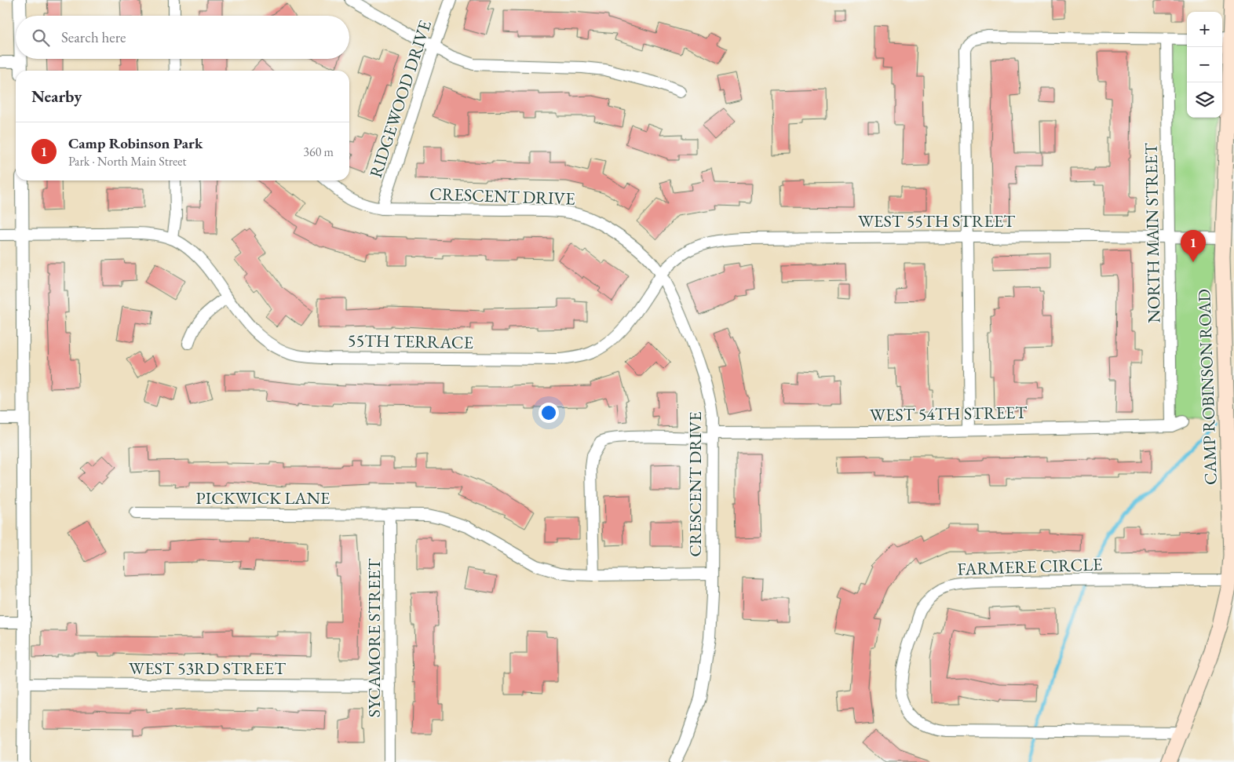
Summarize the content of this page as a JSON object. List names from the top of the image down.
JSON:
{
  "streets": {
    "main road": ["CAMP ROBINSON ROAD"],
    "street": [
      "RIDGEWOOD DRIVE",
      "CRESCENT DRIVE",
      "WEST 55TH STREET",
      "NORTH MAIN STREET",
      "55TH TERRACE",
      "WEST 54TH STREET",
      "PICKWICK LANE",
      "FARMERE CIRCLE",
      "SYCAMORE STREET",
      "WEST 53RD STREET"
    ]
  },
  "crossings": [
    ["RIDGEWOOD DRIVE", "CRESCENT DRIVE"],
    ["CRESCENT DRIVE", "WEST 55TH STREET"],
    ["CRESCENT DRIVE", "55TH TERRACE"],
    ["CRESCENT DRIVE", "WEST 54TH STREET"],
    ["CRESCENT DRIVE", "PICKWICK LANE"],
    ["WEST 55TH STREET", "NORTH MAIN STREET"],
    ["WEST 55TH STREET", "55TH TERRACE"],
    ["WEST 55TH STREET", "CAMP ROBINSON ROAD"],
    ["NORTH MAIN STREET", "WEST 54TH STREET"],
    ["CAMP ROBINSON ROAD", "FARMERE CIRCLE"],
    ["WEST 54TH STREET", "PICKWICK LANE"],
    ["PICKWICK LANE", "SYCAMORE STREET"],
    ["SYCAMORE STREET", "WEST 53RD STREET"]
  ],
  "page": {
    "map_buttons": ["+", "−"],
    "search": "Search here",
    "heading": "Nearby",
    "list": [
      {
        "mark": "1",
        "name": "Camp Robinson Park",
        "note": "Park · North Main Street",
        "value": "360 m"
      }
    ],
    "pins": "1"
  }
}
